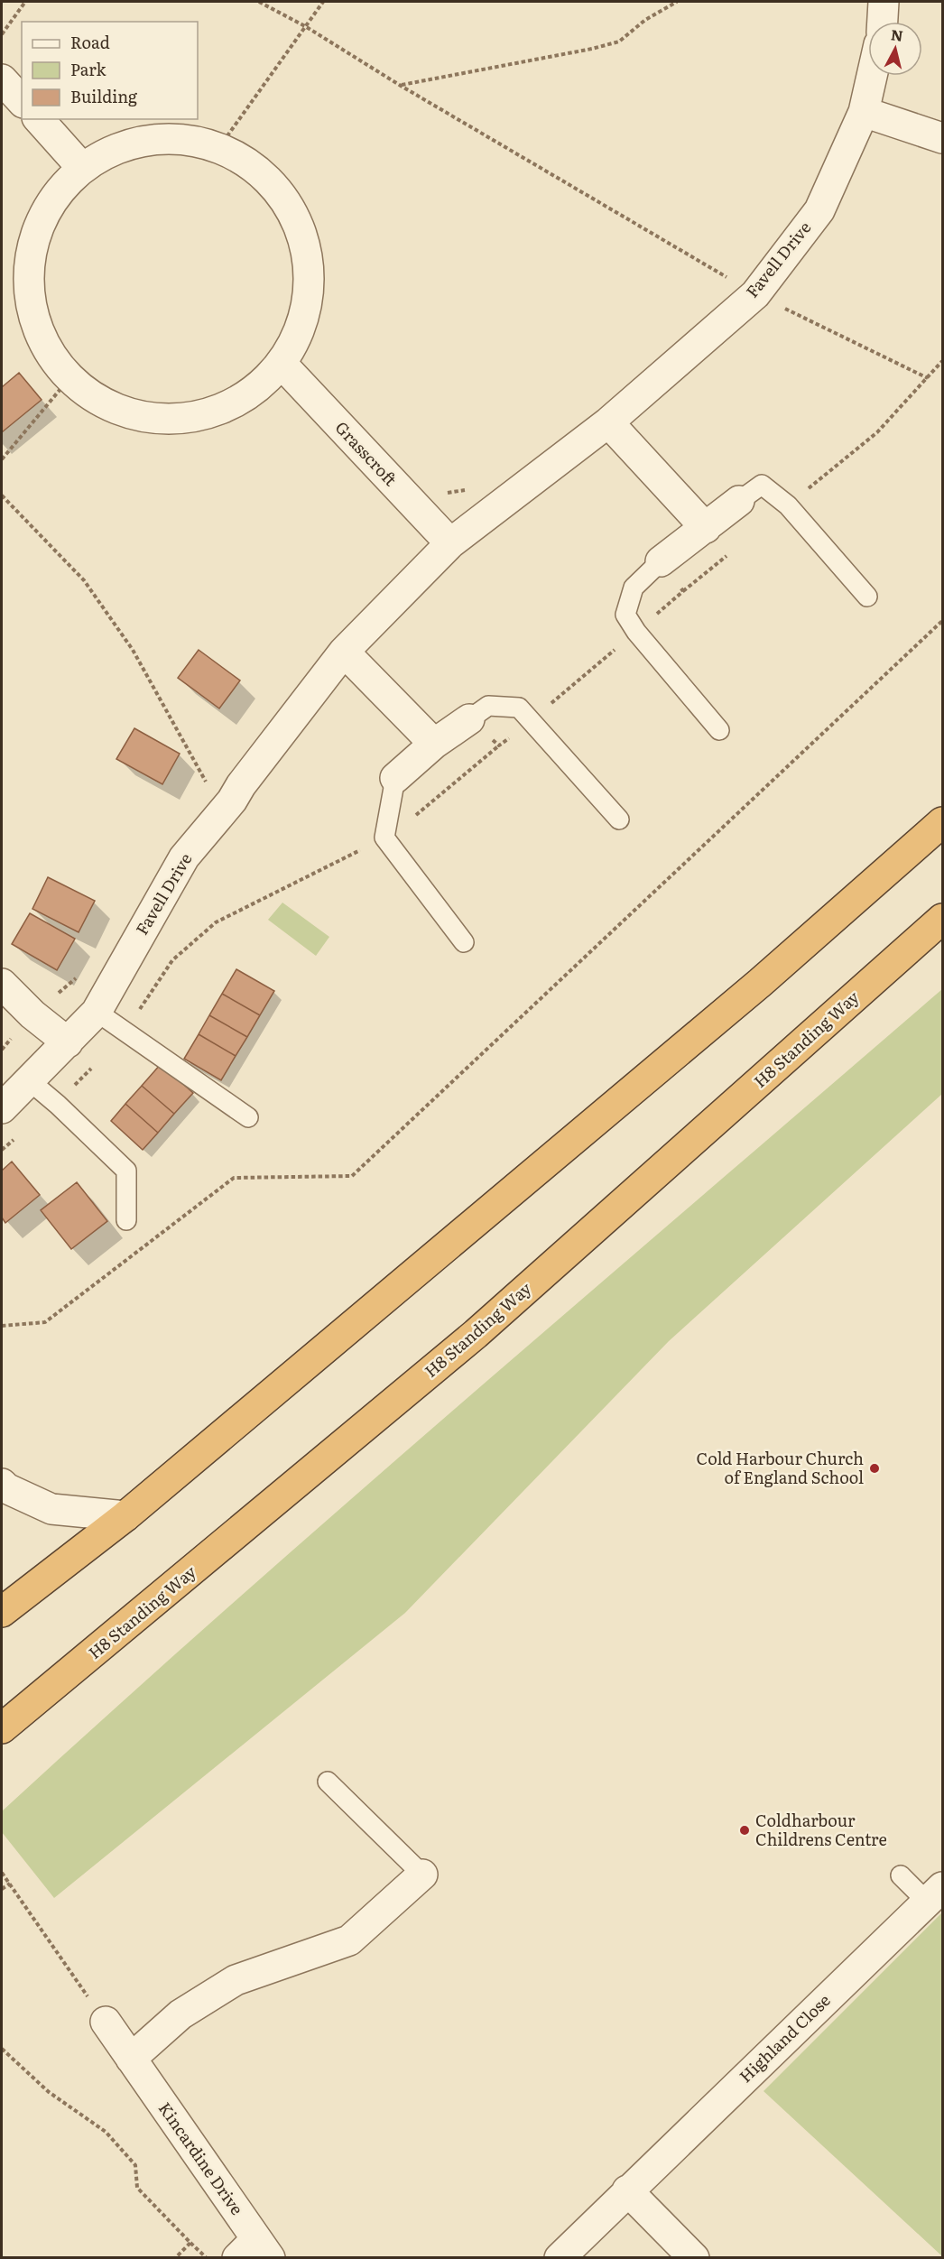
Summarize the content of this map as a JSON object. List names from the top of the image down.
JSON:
{
  "streets": {
    "highway": ["H8 Standing Way"],
    "street": [
      "Favell Drive",
      "Grasscroft",
      "Highland Close",
      "Kincardine Drive"
    ]
  },
  "crossings": [
    ["Favell Drive", "Grasscroft"]
  ],
  "places": ["Cold Harbour Church of England School", "Coldharbour Childrens Centre"],
  "legend": ["Road", "Park", "Building"],
  "north": "top"
}
